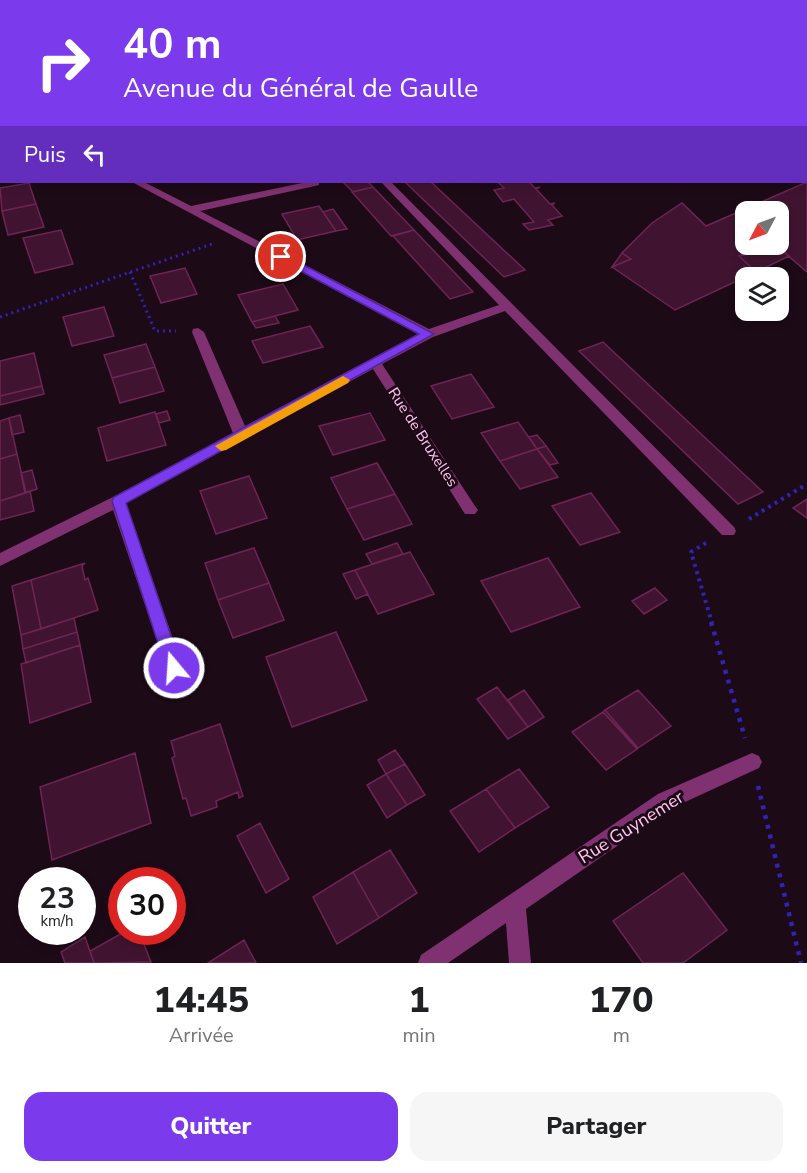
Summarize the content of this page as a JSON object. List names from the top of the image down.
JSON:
{
  "streets": {
    "street": ["Rue de Bruxelles", "Rue Guynemer"]
  },
  "north": "bottom left",
  "page": {
    "turn": ["40 m", "Avenue du Général de Gaulle"],
    "then": "Puis",
    "speed": "23 km/h",
    "limit": "30",
    "eta": [
      "14:45",
      "Arrivée",
      "1",
      "min",
      "170",
      "m"
    ],
    "buttons": ["Quitter", "Partager"]
  }
}
